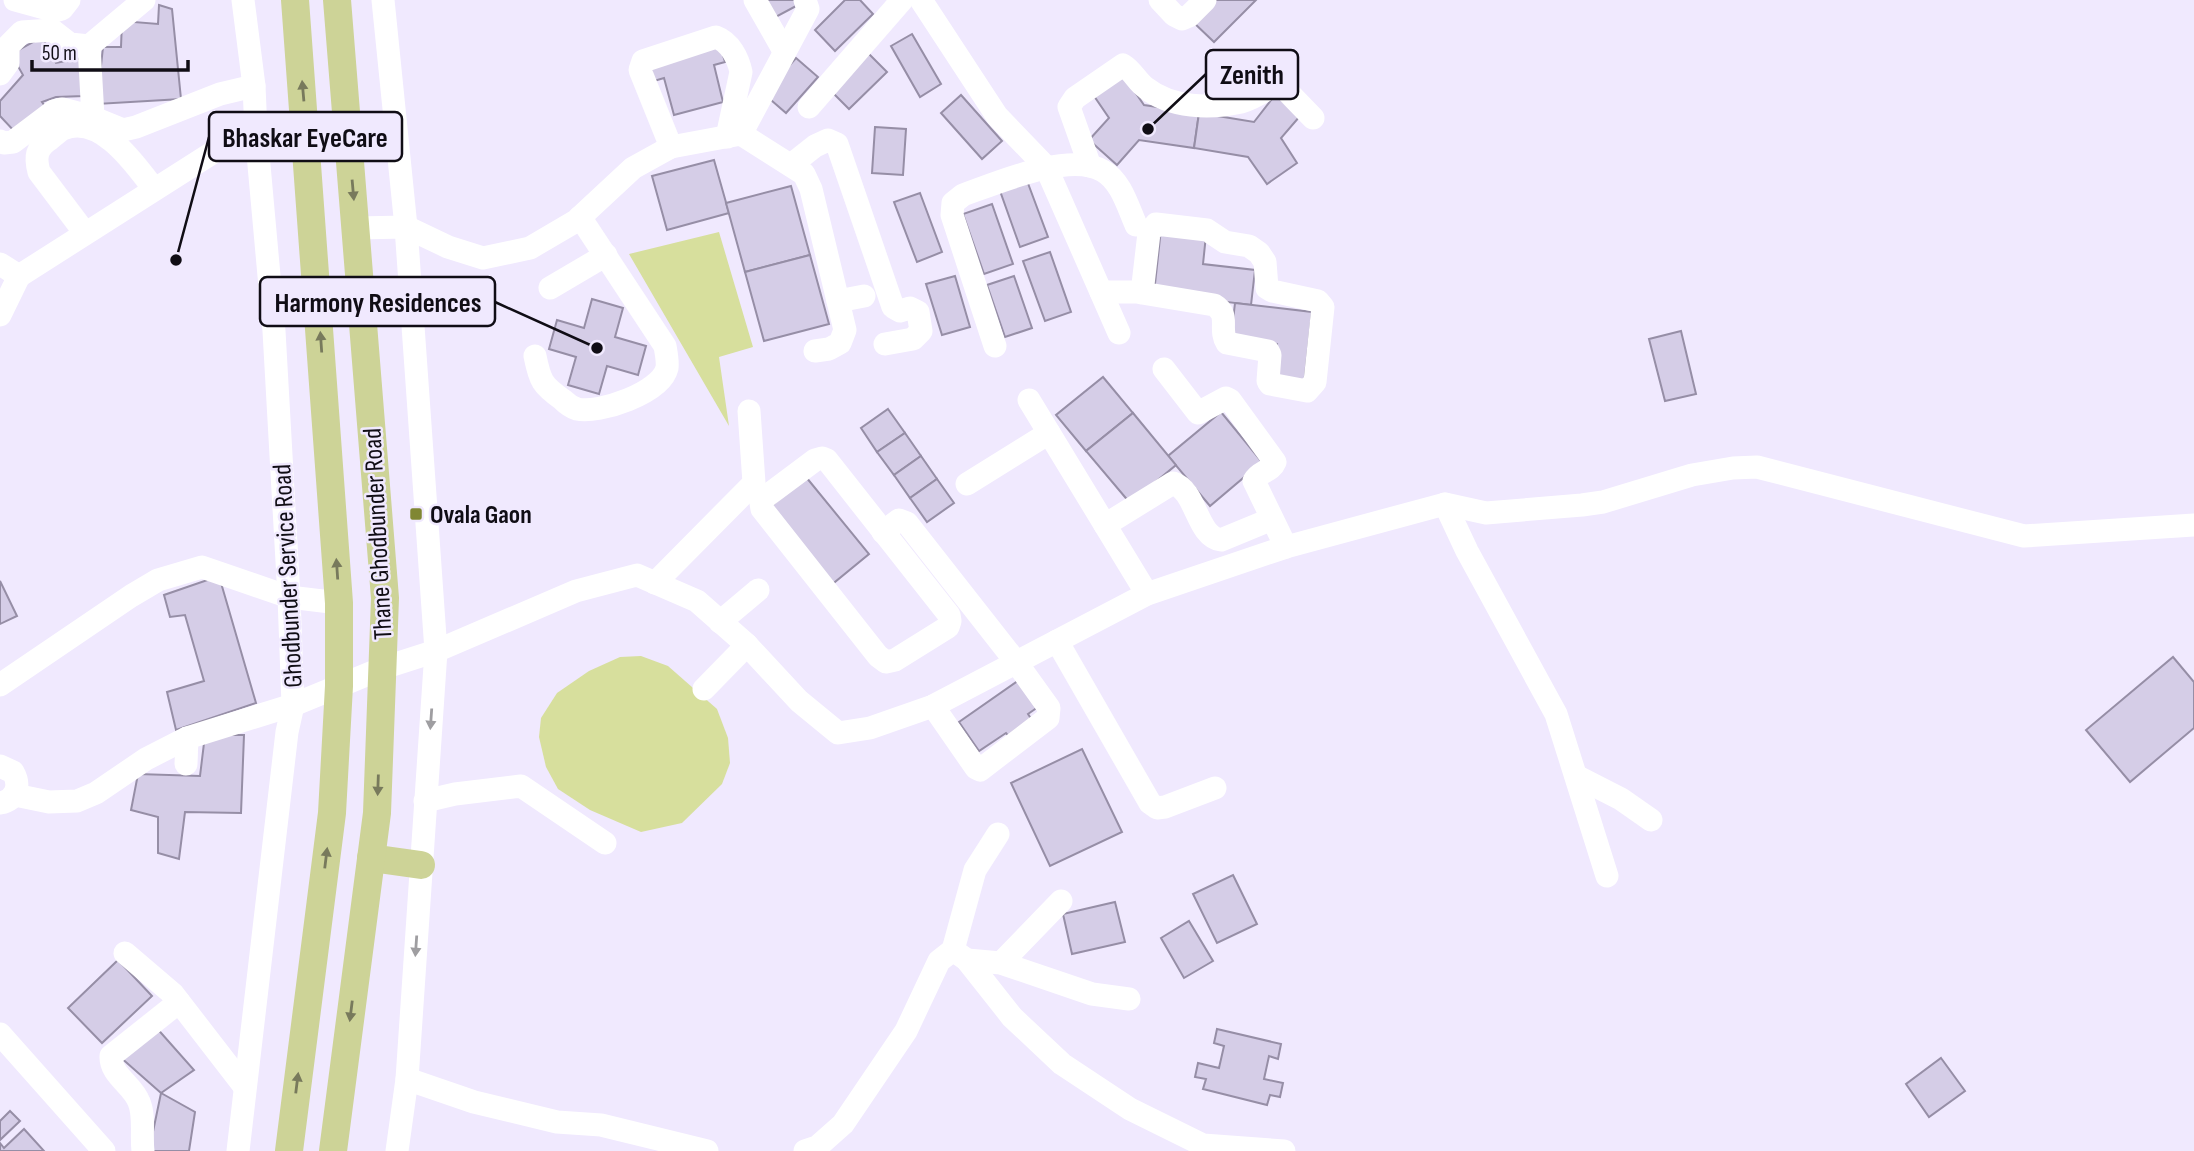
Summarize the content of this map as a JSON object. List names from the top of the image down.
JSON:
{
  "streets": {
    "main road": ["Thane Ghodbunder Road"],
    "street": ["Ghodbunder Service Road"]
  },
  "places": {
    "other": ["Zenith", "Bhaskar EyeCare", "Harmony Residences"],
    "transit": ["Ovala Gaon"]
  },
  "scale_bar": "50 m"
}
